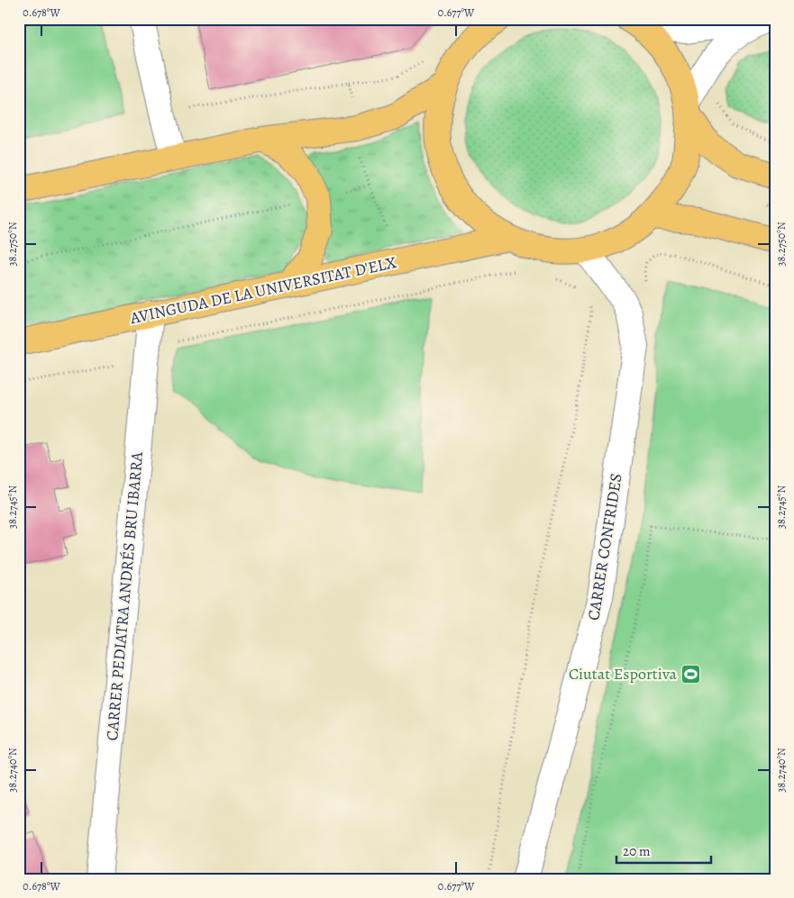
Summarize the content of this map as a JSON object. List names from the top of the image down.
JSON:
{
  "streets": {
    "highway": ["AVINGUDA DE LA UNIVERSITAT D'ELX"],
    "street": ["CARRER CONFRIDES", "CARRER PEDIATRA ANDRÉS BRU IBARRA"]
  },
  "crossings": [
    ["AVINGUDA DE LA UNIVERSITAT D'ELX", "CARRER PEDIATRA ANDRÉS BRU IBARRA"]
  ],
  "places": {
    "sports": ["Ciutat Esportiva"]
  },
  "scale_bar": "20 m",
  "coordinates": [
    "0.678°W",
    "0.677°W",
    "38.2750°N",
    "38.2745°N",
    "38.2740°N"
  ]
}
